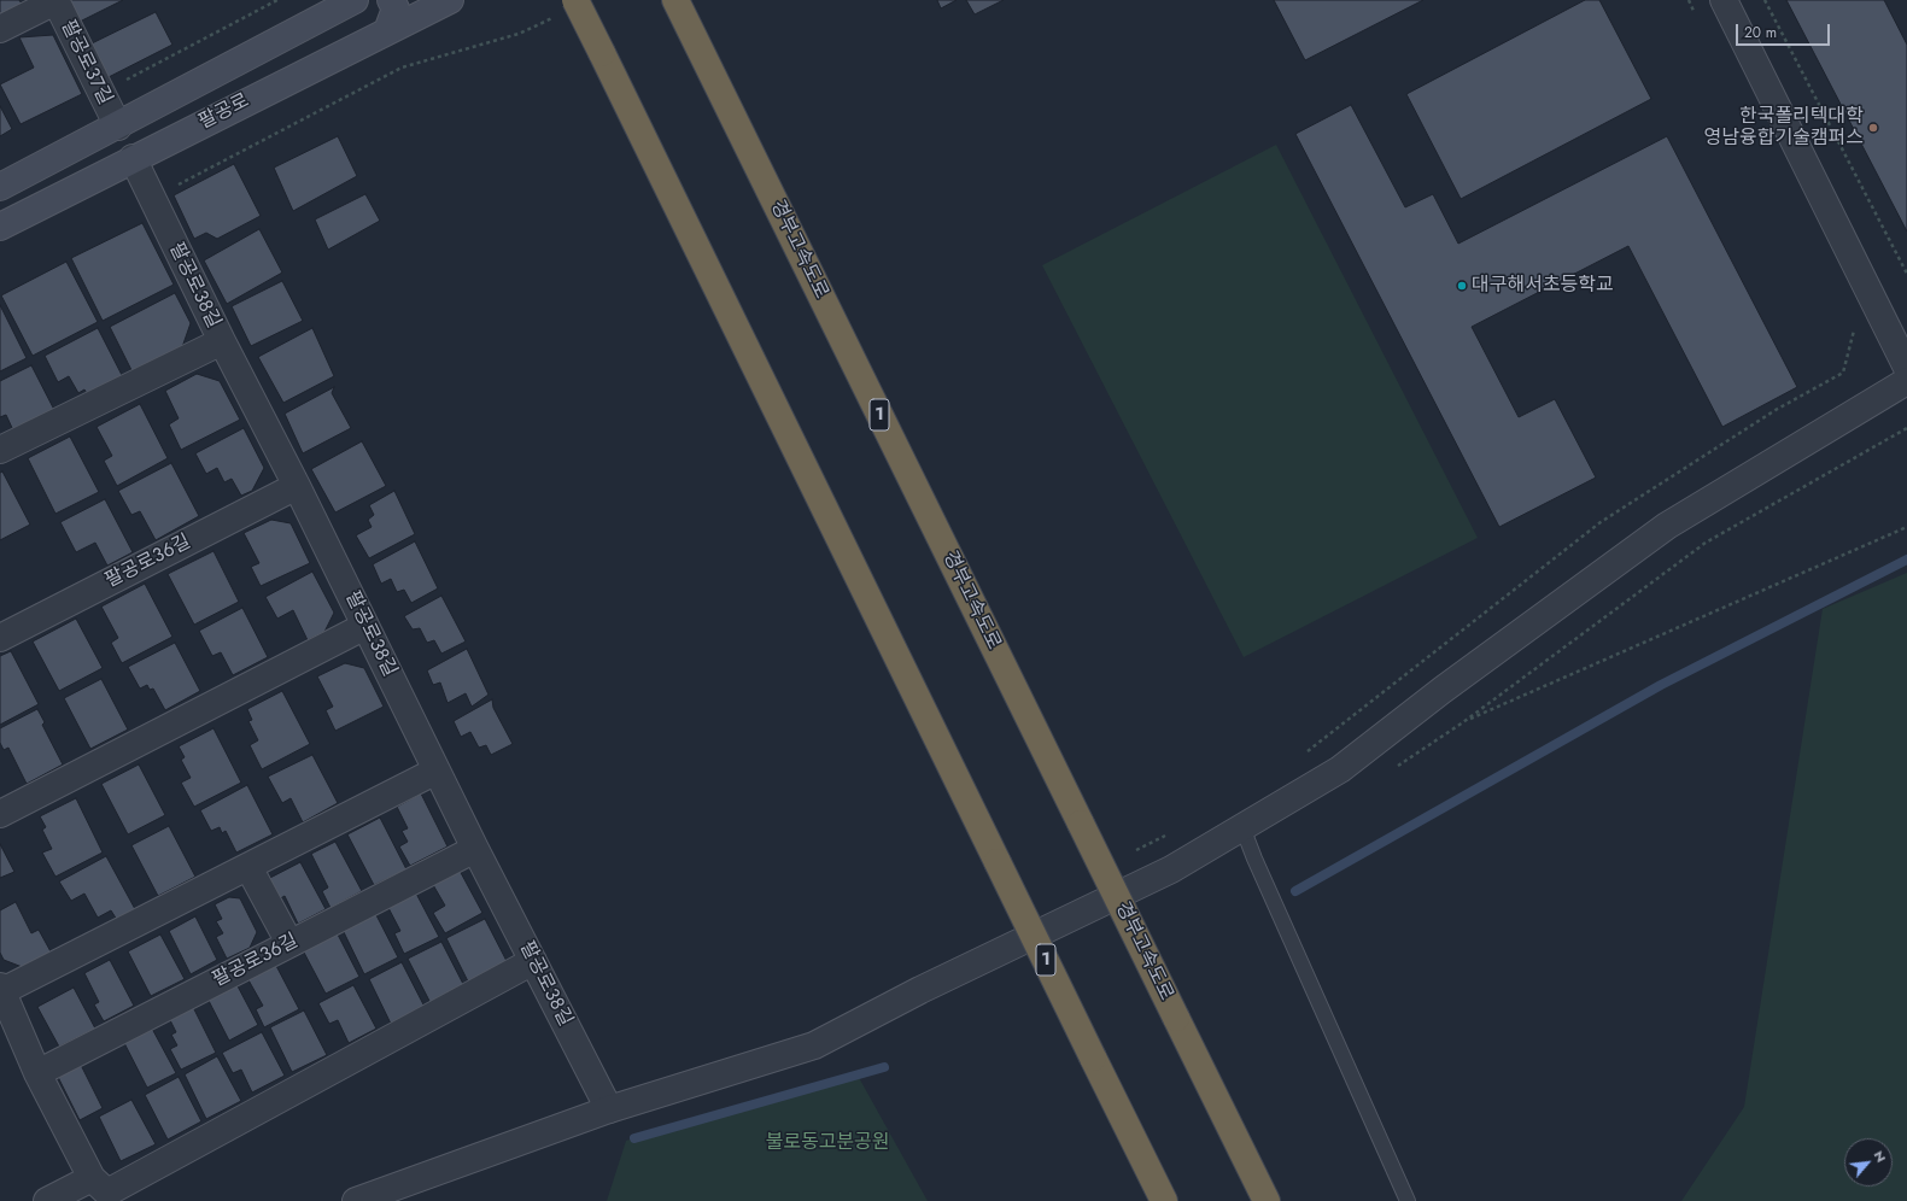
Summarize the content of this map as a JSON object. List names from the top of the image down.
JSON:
{
  "streets": {
    "highway": ["경부고속도로", "1"],
    "main road": ["팔공로"],
    "street": ["팔공로37길", "팔공로38길", "팔공로36길"]
  },
  "crossings": [
    ["팔공로37길", "팔공로"],
    ["팔공로", "팔공로38길"],
    ["팔공로38길", "팔공로36길"]
  ],
  "parks": ["불로동고분공원"],
  "places": ["한국폴리텍대학 영남융합기술캠퍼스", "대구해서초등학교"],
  "scale_bar": "20 m",
  "north": "top right"
}
